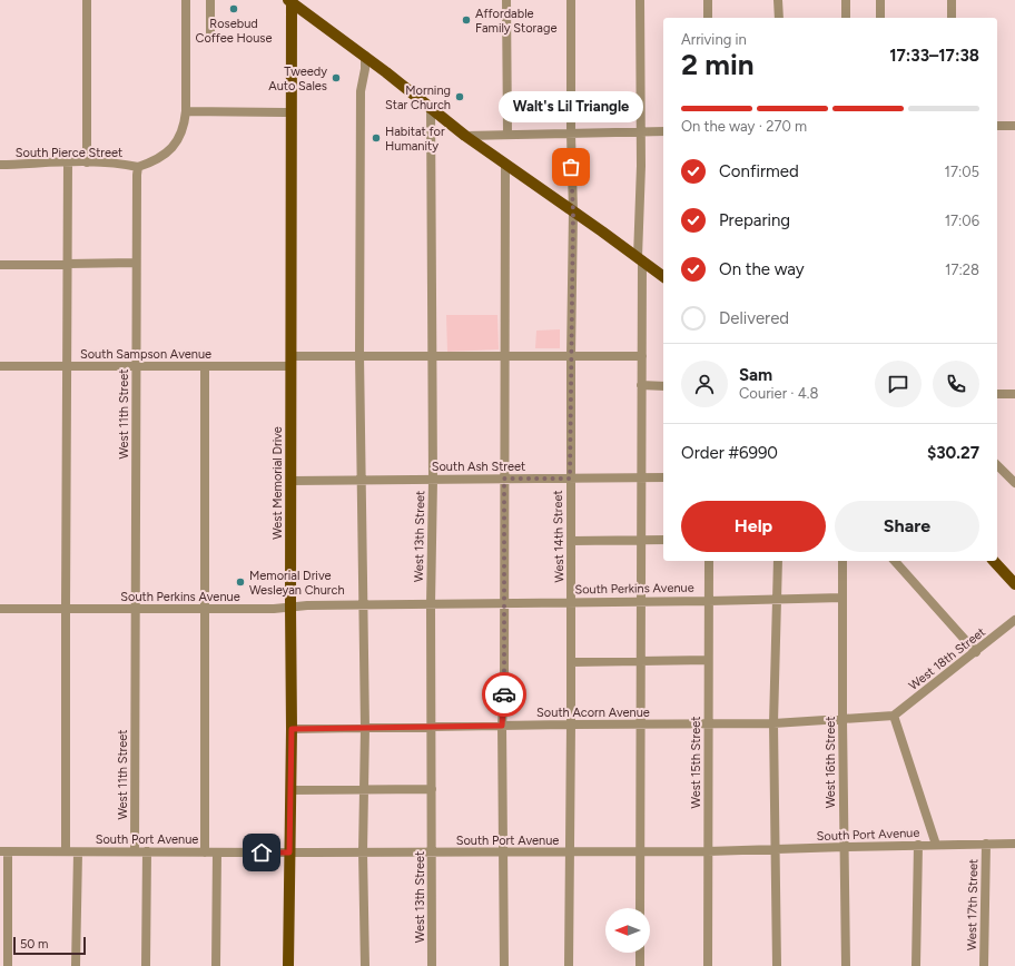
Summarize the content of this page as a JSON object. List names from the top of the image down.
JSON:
{
  "streets": {
    "main road": ["West Memorial Drive"],
    "street": [
      "South Pierce Street",
      "South Sampson Avenue",
      "West 11th Street",
      "South Ash Street",
      "West 13th Street",
      "West 14th Street",
      "South Perkins Avenue",
      "West 18th Street",
      "South Acorn Avenue",
      "West 15th Street",
      "West 16th Street",
      "South Port Avenue",
      "West 17th Street"
    ]
  },
  "crossings": [
    ["South Pierce Street", "West 11th Street"],
    ["South Sampson Avenue", "West 11th Street"],
    ["South Sampson Avenue", "West Memorial Drive"],
    ["South Sampson Avenue", "West 13th Street"],
    ["South Sampson Avenue", "West 14th Street"],
    ["West 11th Street", "South Perkins Avenue"],
    ["West 11th Street", "South Port Avenue"],
    ["South Ash Street", "West Memorial Drive"],
    ["South Ash Street", "West 13th Street"],
    ["South Ash Street", "West 14th Street"],
    ["West Memorial Drive", "South Perkins Avenue"],
    ["West Memorial Drive", "South Acorn Avenue"],
    ["West Memorial Drive", "South Port Avenue"],
    ["West 13th Street", "South Perkins Avenue"],
    ["West 13th Street", "South Acorn Avenue"],
    ["West 13th Street", "South Port Avenue"],
    ["West 14th Street", "South Perkins Avenue"],
    ["West 14th Street", "South Acorn Avenue"],
    ["West 14th Street", "South Port Avenue"],
    ["South Perkins Avenue", "West 15th Street"],
    ["South Perkins Avenue", "West 16th Street"],
    ["West 18th Street", "South Acorn Avenue"],
    ["South Acorn Avenue", "West 15th Street"],
    ["South Acorn Avenue", "West 16th Street"],
    ["West 15th Street", "South Port Avenue"],
    ["West 16th Street", "South Port Avenue"],
    ["South Port Avenue", "West 17th Street"]
  ],
  "places": [
    "Rosebud Coffee House",
    "Affordable Family Storage",
    "Tweedy Auto Sales",
    "Morning Star Church",
    "Habitat for Humanity",
    "Walt's Lil Triangle",
    "Memorial Drive Wesleyan Church"
  ],
  "scale_bar": "50 m",
  "north": "left",
  "page": {
    "heading": ["2 min", "Arriving in", "17:33–17:38"],
    "panel": [
      "Sam",
      "Courier · 4.8",
      "Order #6990",
      "$30.27"
    ],
    "bubble": "Walt's Lil Triangle",
    "bar": "On the way · 270 m",
    "list": [
      ["Confirmed", "17:05"],
      ["Preparing", "17:06"],
      ["On the way", "17:28"],
      "Delivered"
    ],
    "buttons": ["Help", "Share"],
    "scale": "50 m"
  }
}
